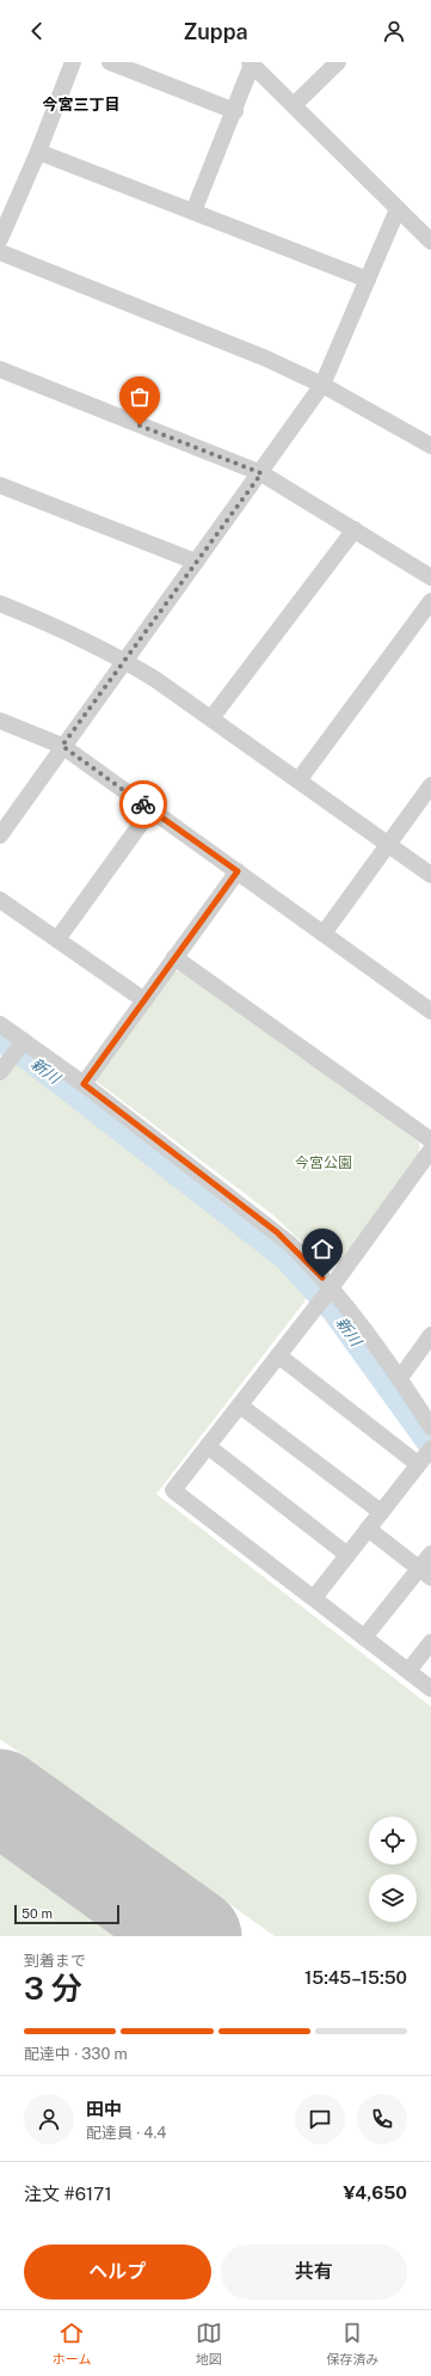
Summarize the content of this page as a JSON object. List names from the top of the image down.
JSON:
{
  "districts": ["今宮三丁目"],
  "water": ["新川"],
  "parks": ["今宮公園"],
  "scale_bar": "50 m",
  "page": {
    "header": "Zuppa",
    "scale": "50 m",
    "heading": ["3 分", "到着まで", "15:45–15:50"],
    "panel": [
      "田中",
      "配達員 · 4.4",
      "注文 #6171",
      "¥4,650"
    ],
    "bar": "配達中 · 330 m",
    "buttons": ["ヘルプ", "共有"],
    "tabs": ["ホーム", "地図", "保存済み"]
  }
}
